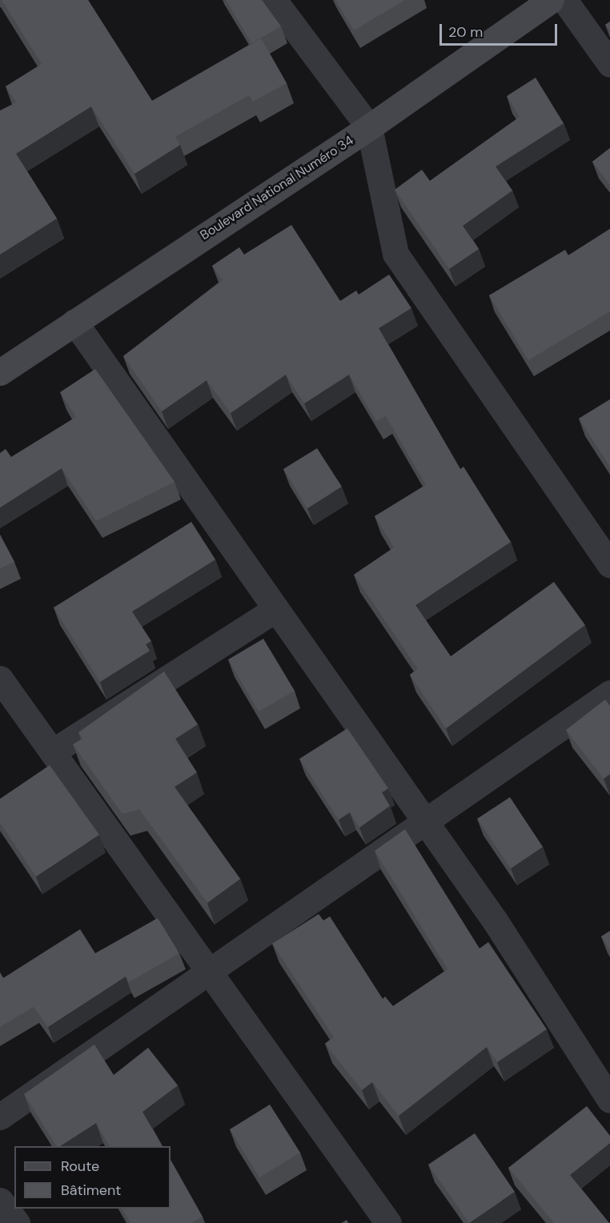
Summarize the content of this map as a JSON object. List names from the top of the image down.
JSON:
{
  "streets": {
    "main road": ["Boulevard National Numéro 34"]
  },
  "legend": ["Route", "Bâtiment"],
  "scale_bar": "20 m"
}
